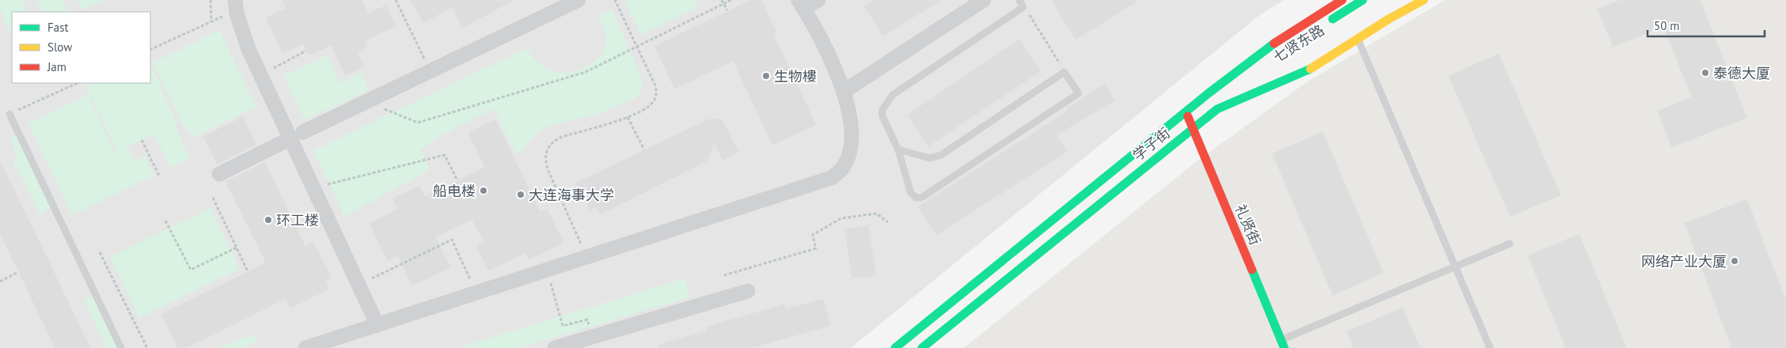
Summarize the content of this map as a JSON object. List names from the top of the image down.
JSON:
{
  "streets": {
    "main road": ["七贤东路", "学子街", "礼贤街"]
  },
  "crossings": [
    ["七贤东路", "学子街"],
    ["学子街", "礼贤街"]
  ],
  "places": [
    "泰德大厦",
    "生物樓",
    "船电楼",
    "大连海事大学",
    "环工楼",
    "网络产业大厦"
  ],
  "legend": ["Fast", "Slow", "Jam"],
  "scale_bar": "50 m"
}
